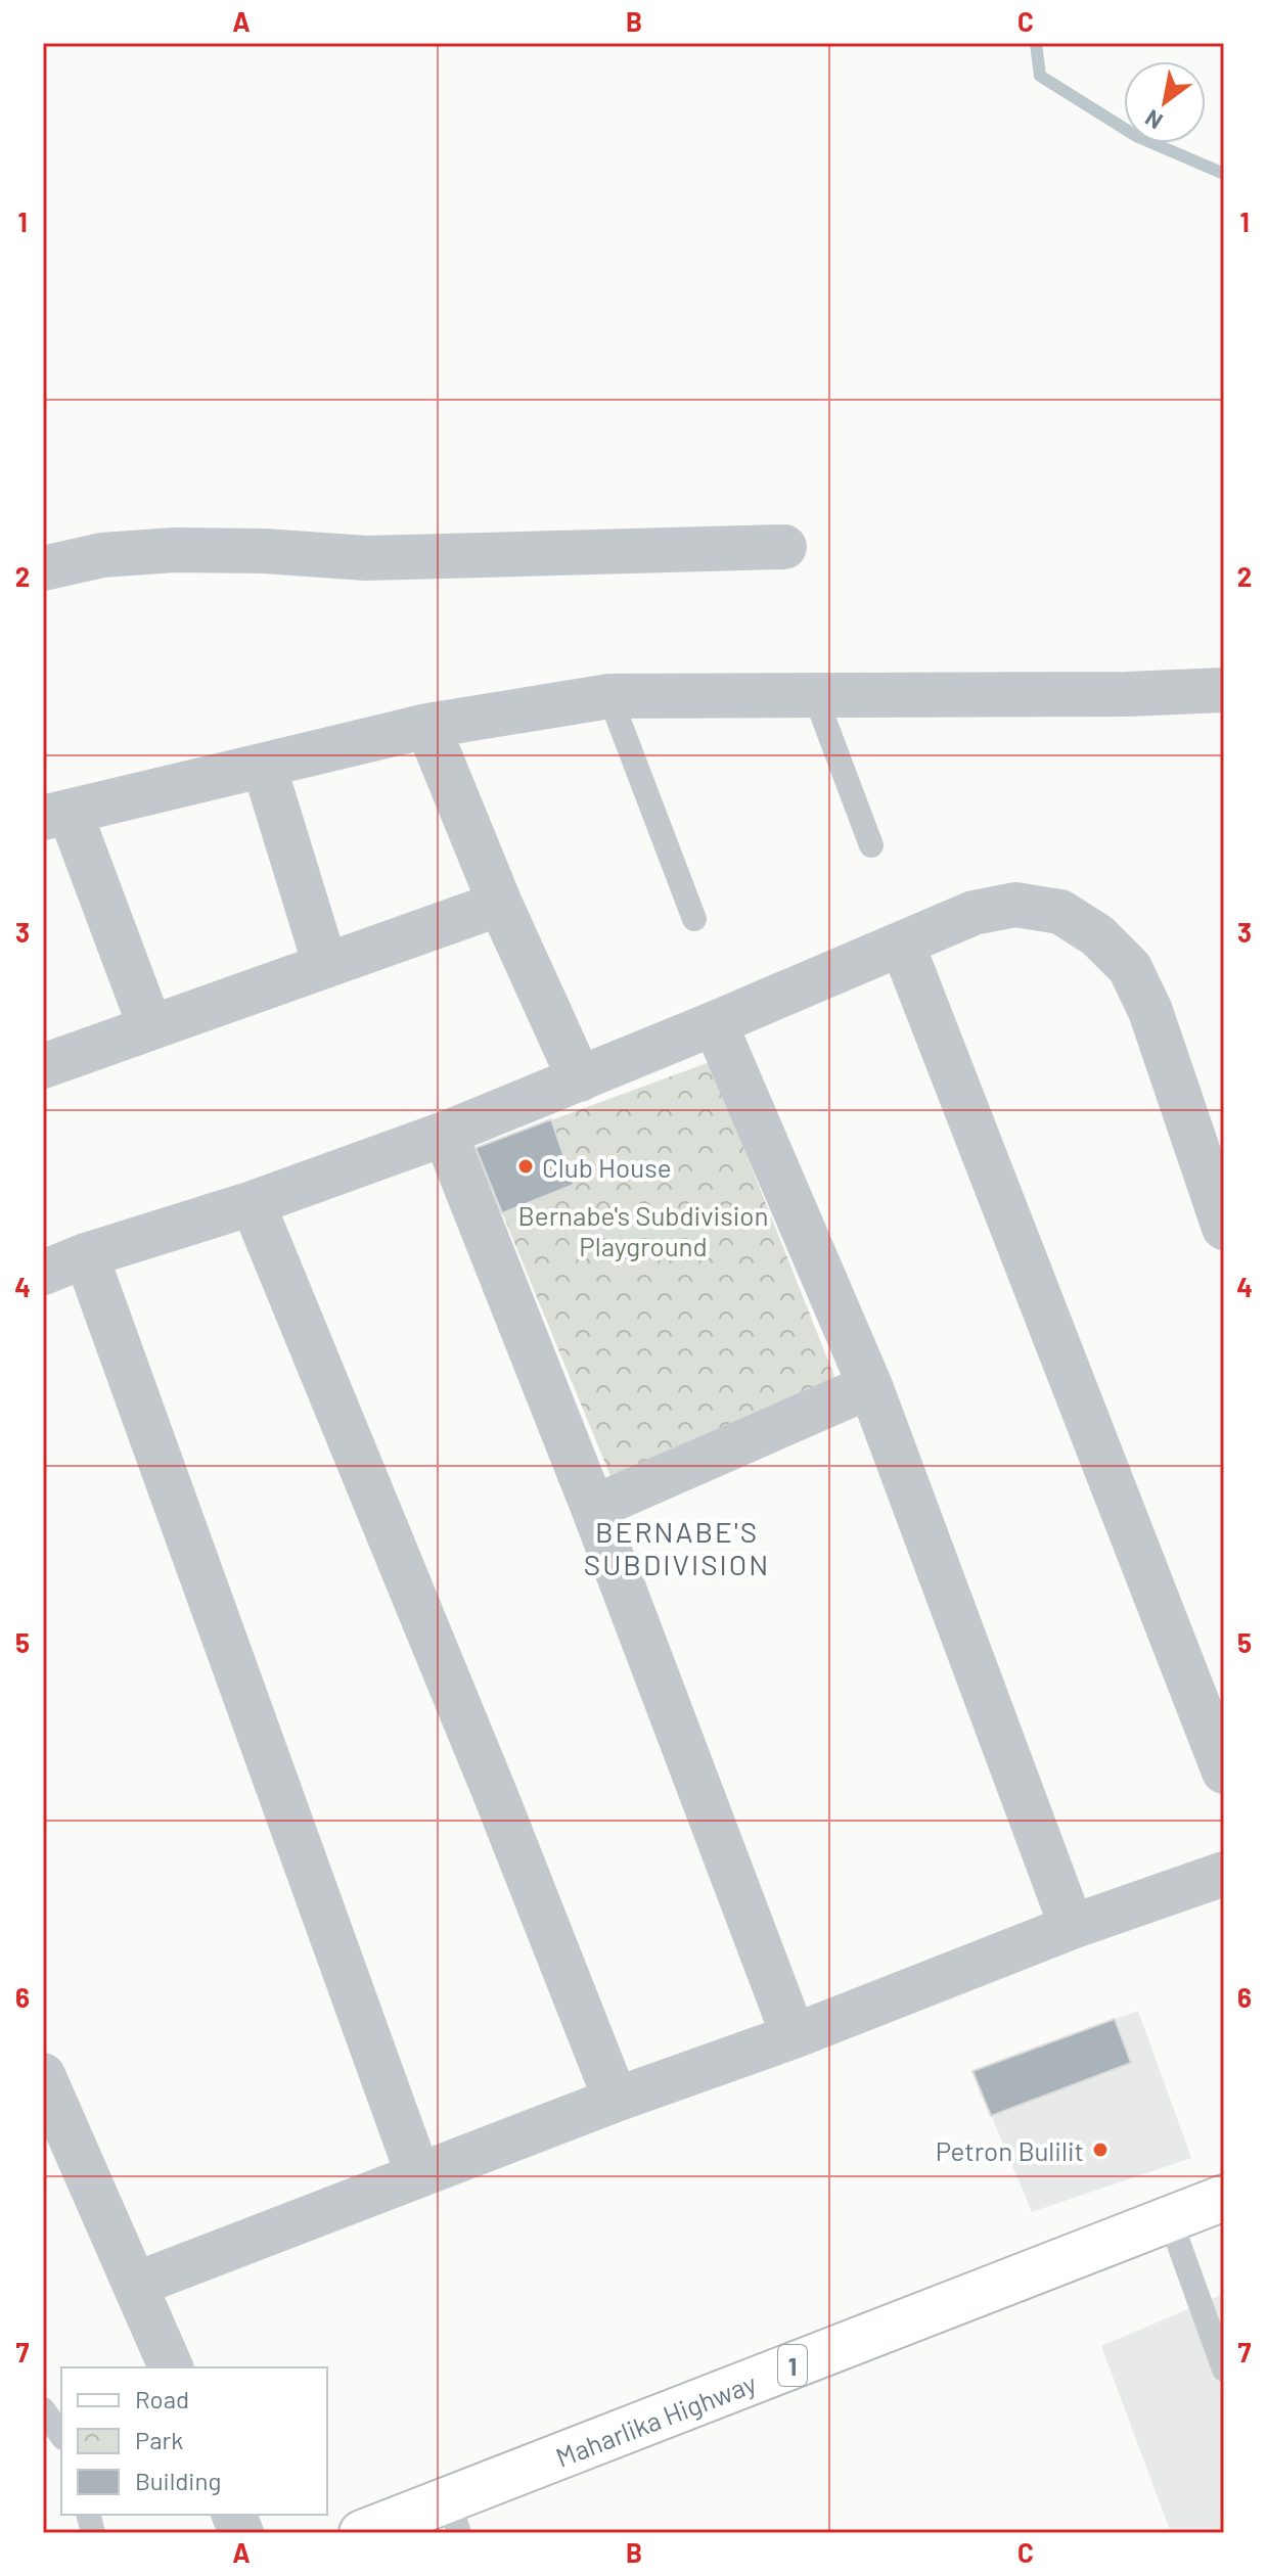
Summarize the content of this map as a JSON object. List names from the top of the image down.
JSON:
{
  "streets": {
    "main road": ["1", "Maharlika Highway"]
  },
  "districts": ["BERNABE'S SUBDIVISION"],
  "parks": ["Bernabe's Subdivision Playground"],
  "places": ["Club House", "Petron Bulilit"],
  "legend": ["Road", "Park", "Building"],
  "north": "bottom left",
  "grid": {
    "columns": ["A", "B", "C"],
    "rows": [
      "1",
      "2",
      "3",
      "4",
      "5",
      "6",
      "7"
    ]
  }
}
